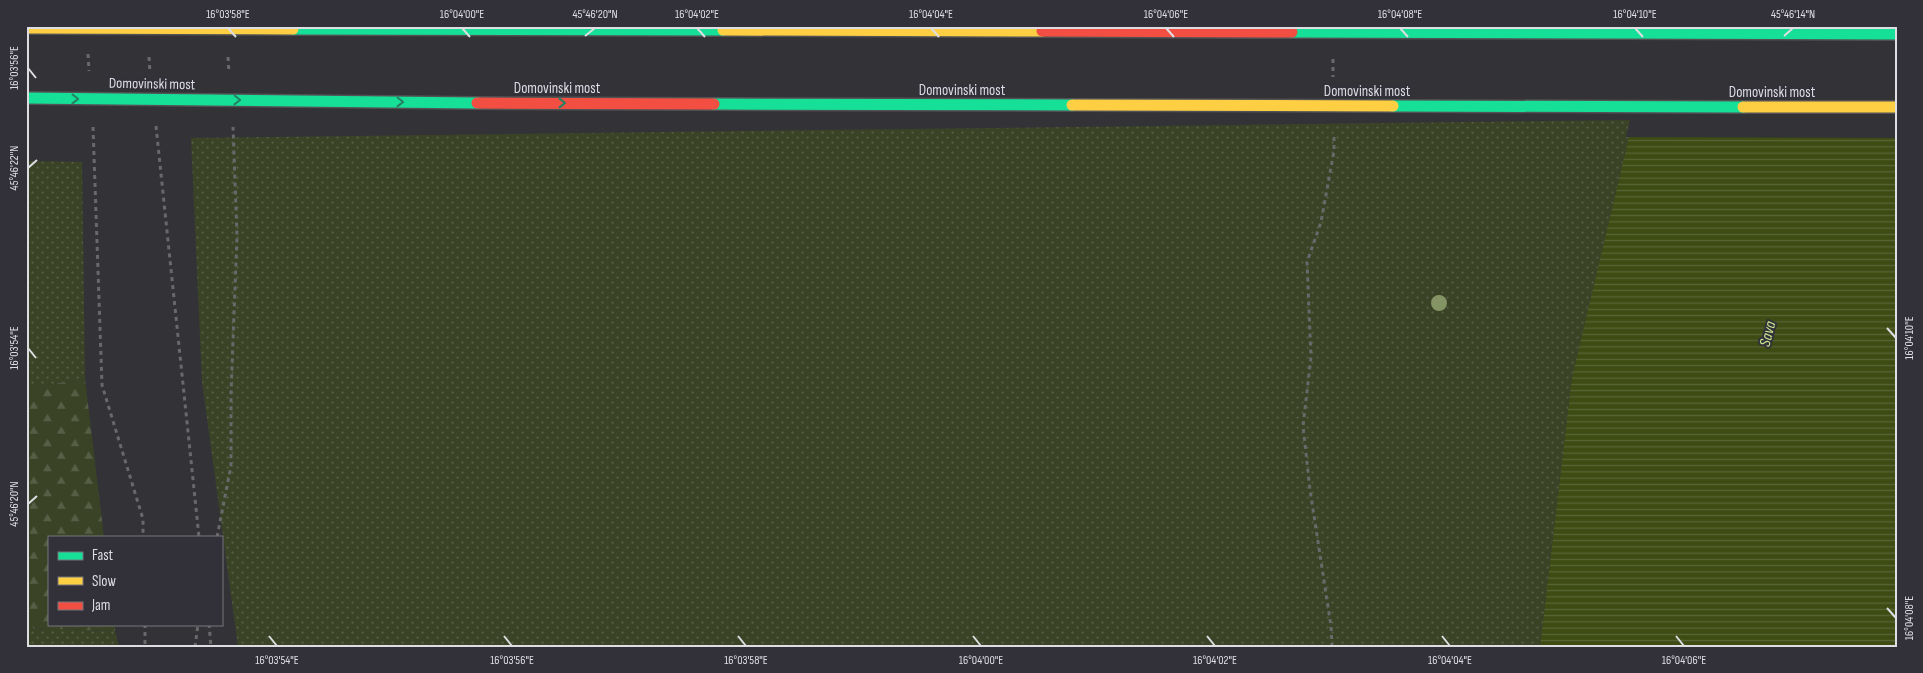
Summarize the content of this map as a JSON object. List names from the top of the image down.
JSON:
{
  "streets": {
    "main road": ["Domovinski most"]
  },
  "water": ["Sava"],
  "legend": ["Fast", "Slow", "Jam"],
  "coordinates": [
    "16°03'58\"E",
    "16°04'00\"E",
    "45°46'20\"N",
    "16°04'02\"E",
    "16°04'04\"E",
    "16°04'06\"E",
    "16°04'08\"E",
    "16°04'10\"E",
    "45°46'14\"N",
    "16°03'56\"E",
    "45°46'22\"N",
    "16°03'54\"E"
  ]
}
